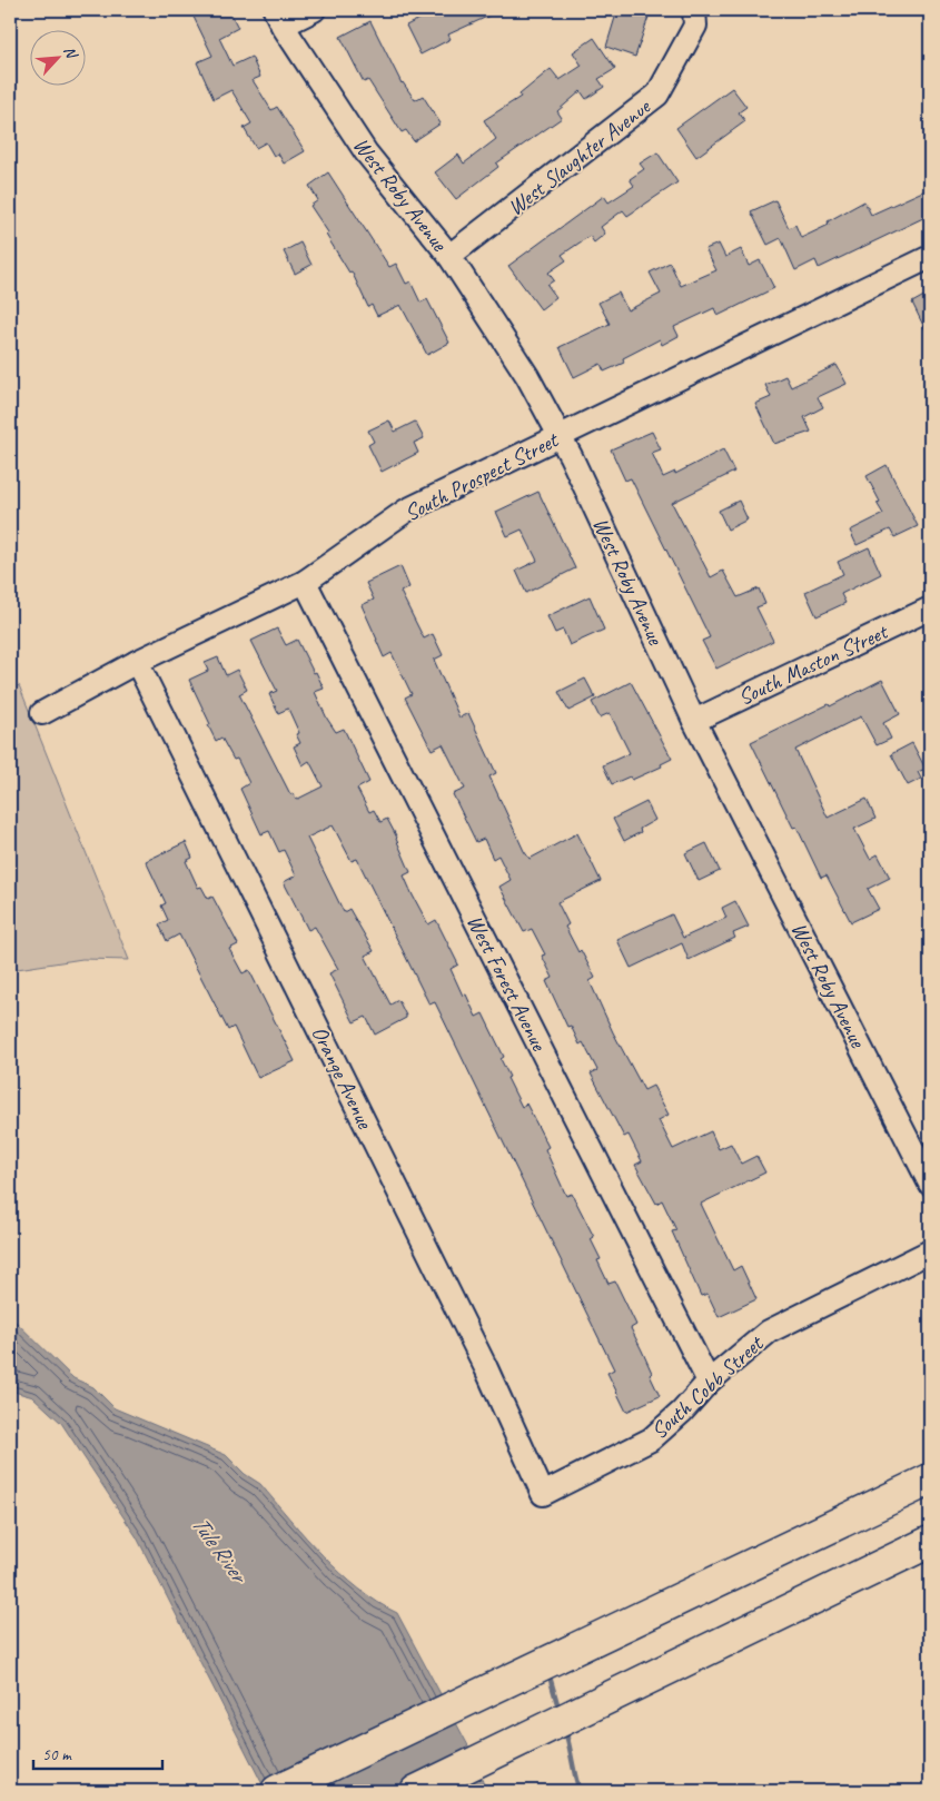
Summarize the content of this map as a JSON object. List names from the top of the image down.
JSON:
{
  "streets": {
    "street": [
      "West Slaughter Avenue",
      "West Roby Avenue",
      "South Prospect Street",
      "South Maston Street",
      "West Forest Avenue",
      "Orange Avenue",
      "South Cobb Street"
    ]
  },
  "crossings": [
    ["West Slaughter Avenue", "West Roby Avenue"],
    ["West Roby Avenue", "South Prospect Street"],
    ["West Roby Avenue", "South Maston Street"],
    ["South Prospect Street", "West Forest Avenue"],
    ["South Prospect Street", "Orange Avenue"],
    ["West Forest Avenue", "South Cobb Street"],
    ["Orange Avenue", "South Cobb Street"]
  ],
  "water": ["Tule River"],
  "scale_bar": "50 m",
  "north": "top right"
}
